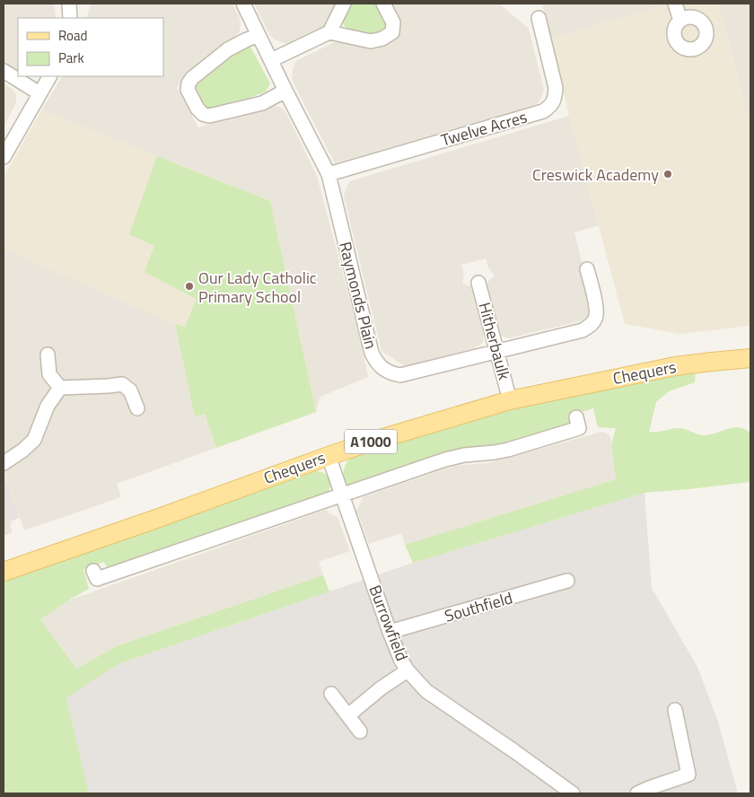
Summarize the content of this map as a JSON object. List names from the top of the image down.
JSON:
{
  "streets": {
    "main road": ["Chequers", "A1000"],
    "street": [
      "Twelve Acres",
      "Raymonds Plain",
      "Hitherbaulk",
      "Southfield",
      "Burrowfield"
    ]
  },
  "crossings": [
    ["Twelve Acres", "Raymonds Plain"],
    ["Raymonds Plain", "Hitherbaulk"],
    ["Hitherbaulk", "Chequers"],
    ["Chequers", "Burrowfield"],
    ["Southfield", "Burrowfield"]
  ],
  "places": ["Creswick Academy", "Our Lady Catholic Primary School"],
  "legend": ["Road", "Park"]
}
